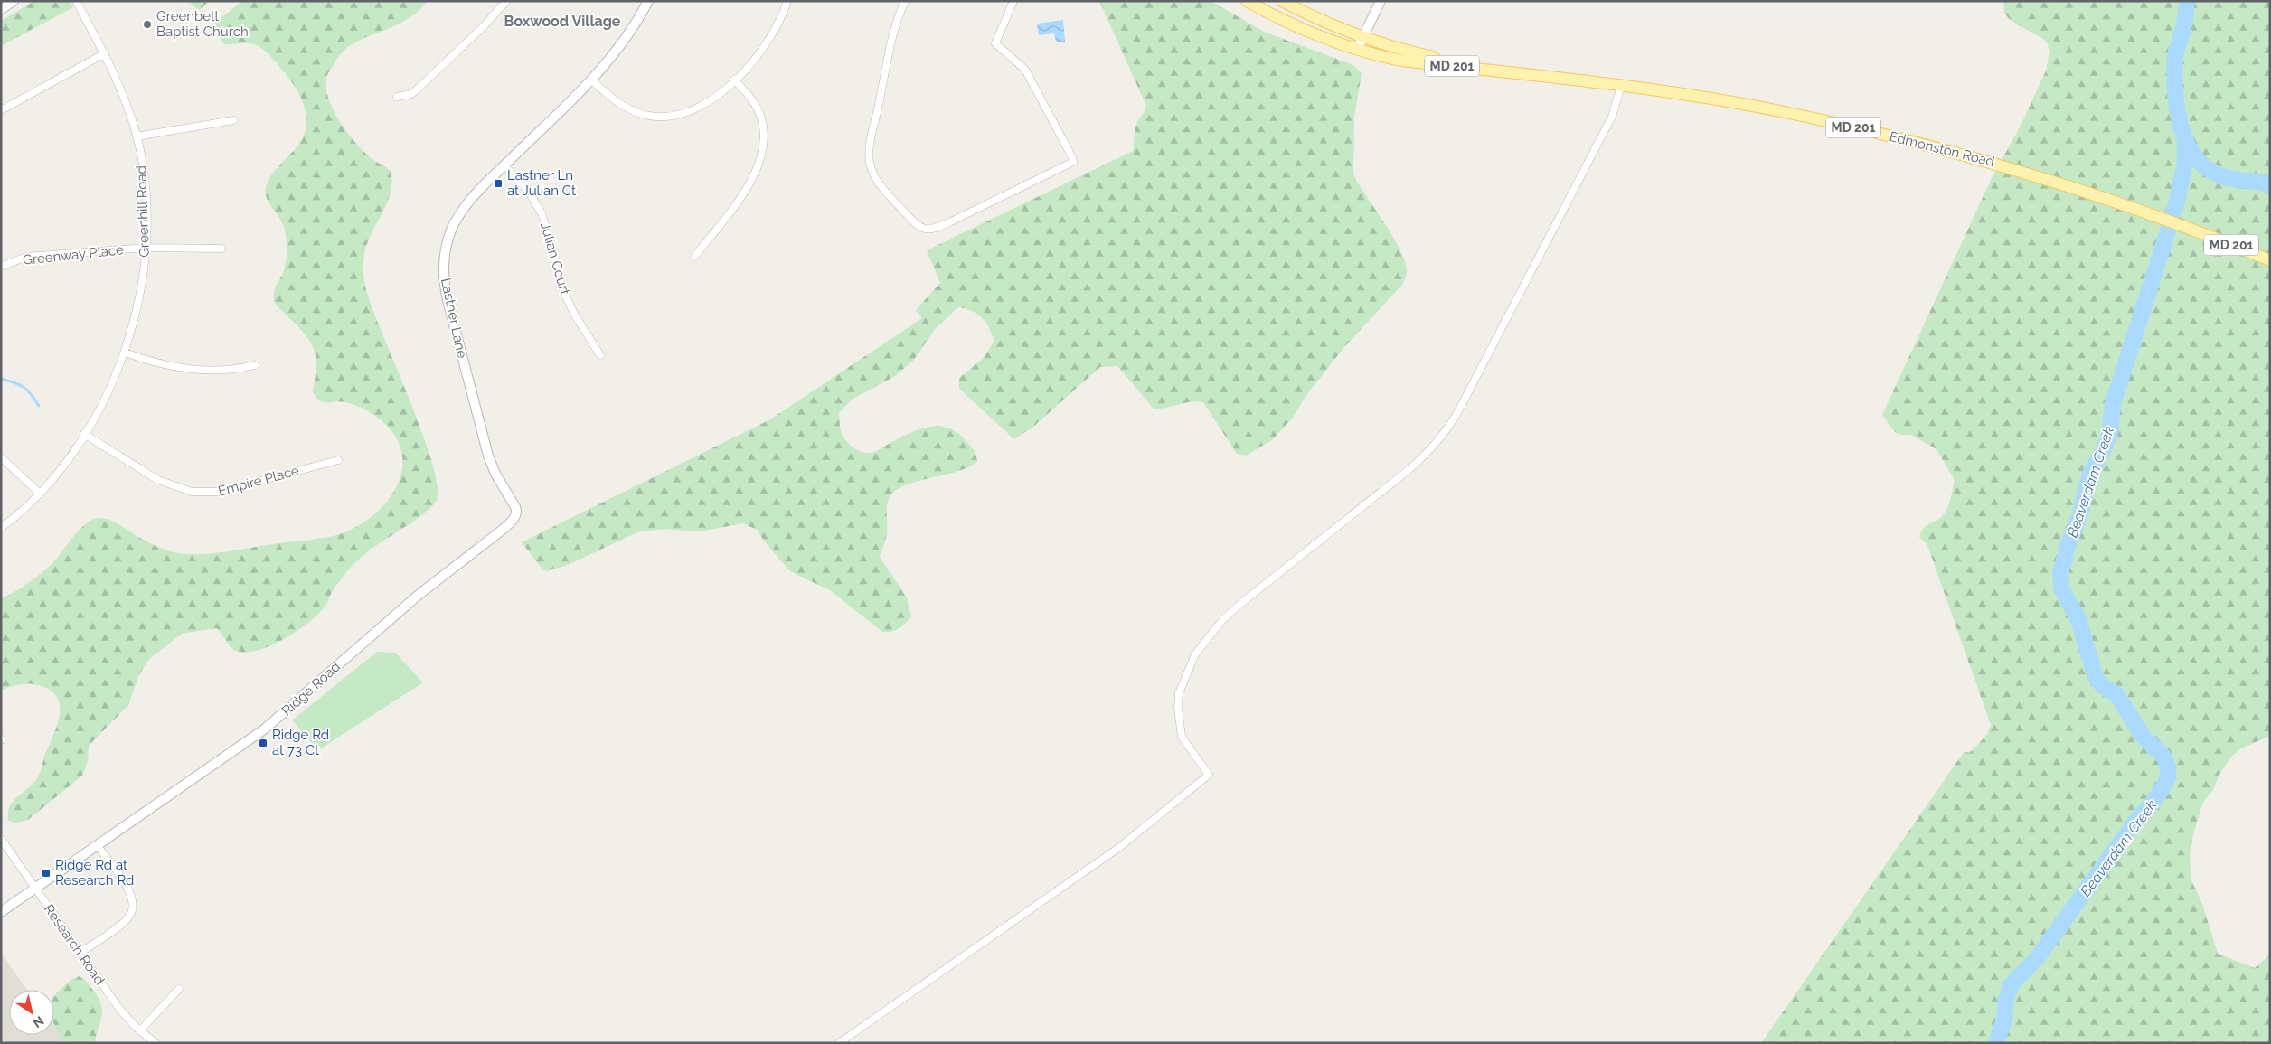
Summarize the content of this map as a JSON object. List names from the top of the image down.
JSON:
{
  "streets": {
    "main road": ["MD 201", "Edmonston Road"],
    "street": [
      "Greenhill Road",
      "Greenway Place",
      "Julian Court",
      "Lastner Lane",
      "Empire Place",
      "Ridge Road",
      "Research Road"
    ]
  },
  "crossings": [
    ["MD 201", "Edmonston Road"],
    ["Greenhill Road", "Greenway Place"],
    ["Greenhill Road", "Empire Place"],
    ["Julian Court", "Lastner Lane"],
    ["Lastner Lane", "Ridge Road"],
    ["Ridge Road", "Research Road"]
  ],
  "districts": ["Boxwood Village"],
  "water": ["Beaverdam Creek"],
  "places": {
    "other": ["Greenbelt Baptist Church"],
    "transit": ["Lastner Ln at Julian Ct", "Ridge Rd at 73 Ct", "Ridge Rd at Research Rd"]
  },
  "north": "bottom right"
}
